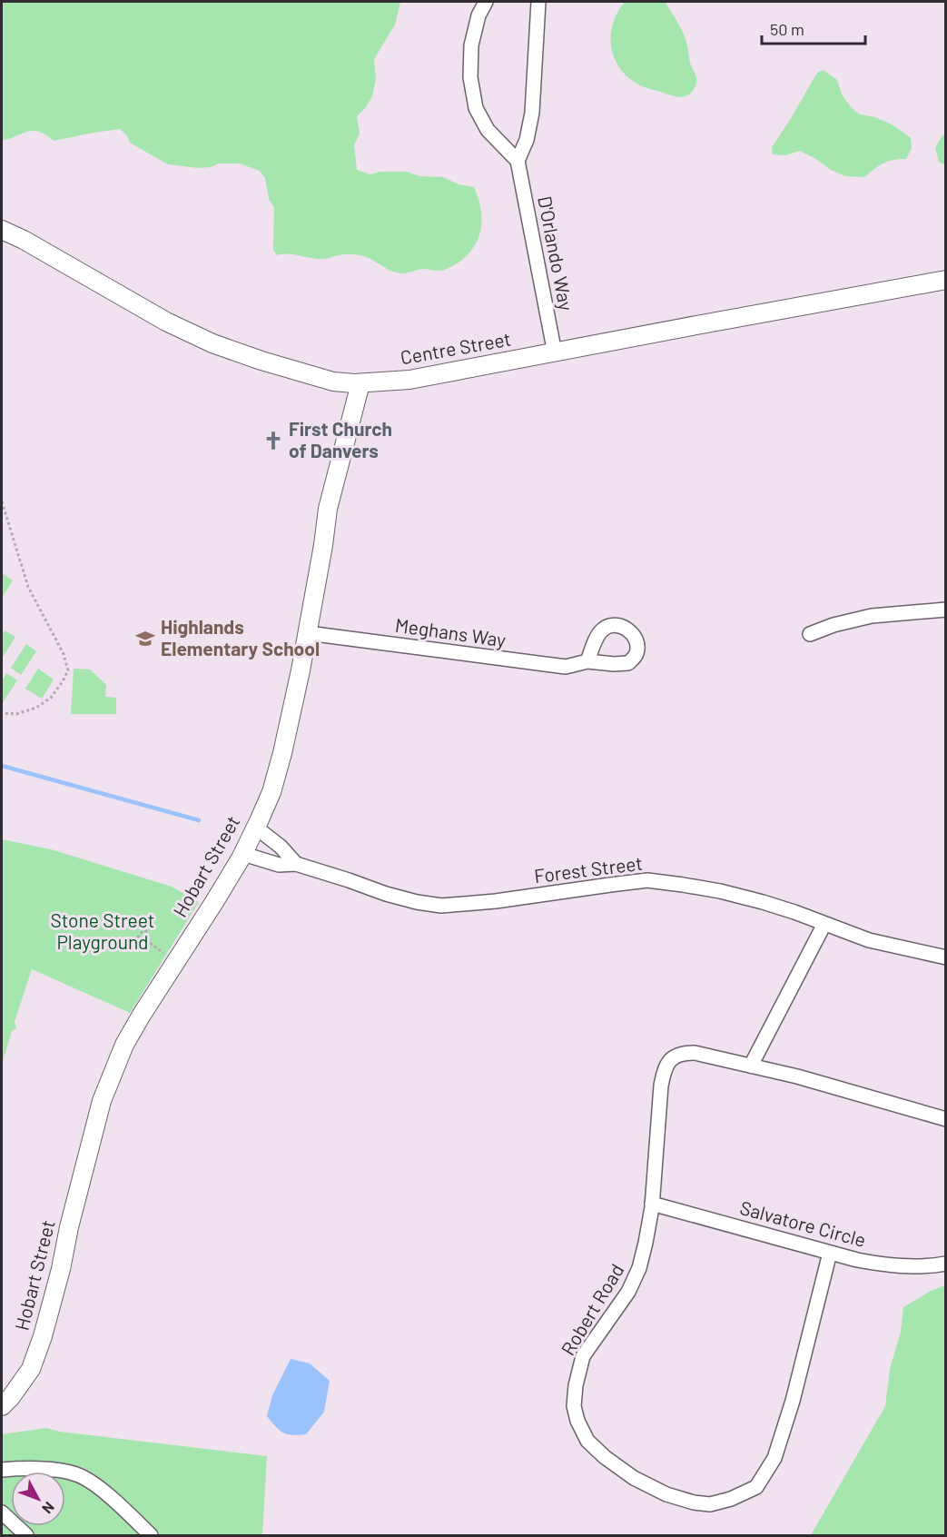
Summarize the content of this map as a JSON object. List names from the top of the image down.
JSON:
{
  "streets": {
    "main road": ["Centre Street", "Hobart Street"],
    "street": [
      "D'Orlando Way",
      "Meghans Way",
      "Forest Street",
      "Salvatore Circle",
      "Robert Road"
    ]
  },
  "crossings": [
    ["D'Orlando Way", "Centre Street"],
    ["Centre Street", "Hobart Street"],
    ["Meghans Way", "Hobart Street"],
    ["Hobart Street", "Forest Street"],
    ["Salvatore Circle", "Robert Road"]
  ],
  "parks": ["Stone Street Playground"],
  "places": {
    "church": ["First Church of Danvers"],
    "school or university": ["Highlands Elementary School"]
  },
  "scale_bar": "50 m",
  "north": "bottom right"
}
